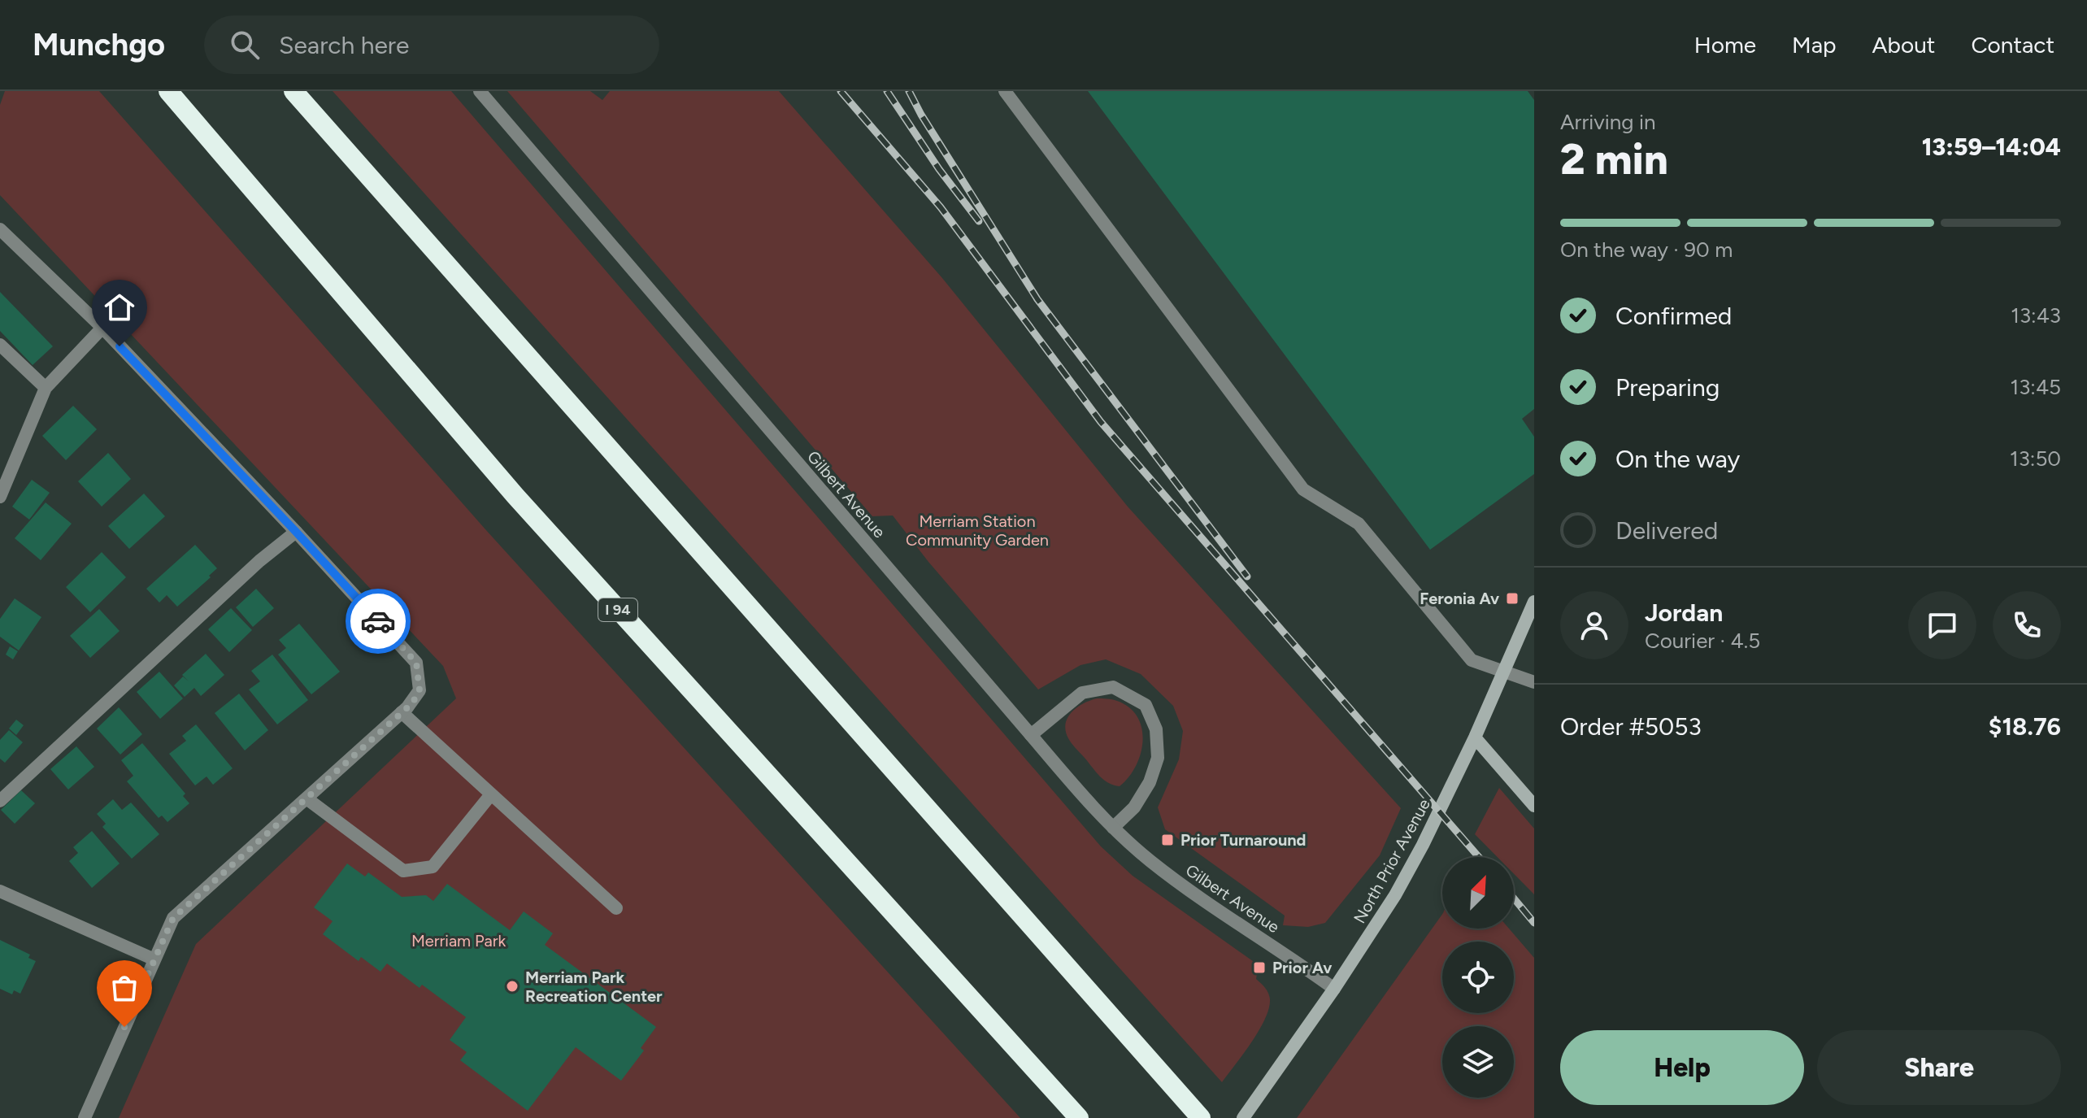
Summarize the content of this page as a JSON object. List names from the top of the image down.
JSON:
{
  "streets": {
    "highway": ["I 94"],
    "street": ["Gilbert Avenue", "North Prior Avenue"]
  },
  "crossings": [
    ["Gilbert Avenue", "North Prior Avenue"]
  ],
  "parks": ["Merriam Station Community Garden", "Merriam Park"],
  "places": {
    "transit": ["Feronia Av", "Prior Turnaround", "Prior Av"],
    "other": ["Merriam Park Recreation Center"]
  },
  "north": "top right",
  "page": {
    "header": "Munchgo",
    "search": "Search here",
    "nav": [
      "Home",
      "Map",
      "About",
      "Contact"
    ],
    "heading": ["2 min", "Arriving in", "13:59–14:04"],
    "panel": [
      "Jordan",
      "Courier · 4.5",
      "Order #5053",
      "$18.76"
    ],
    "bar": "On the way · 90 m",
    "list": [
      ["Confirmed", "13:43"],
      ["Preparing", "13:45"],
      ["On the way", "13:50"],
      "Delivered"
    ],
    "buttons": ["Help", "Share"]
  }
}
